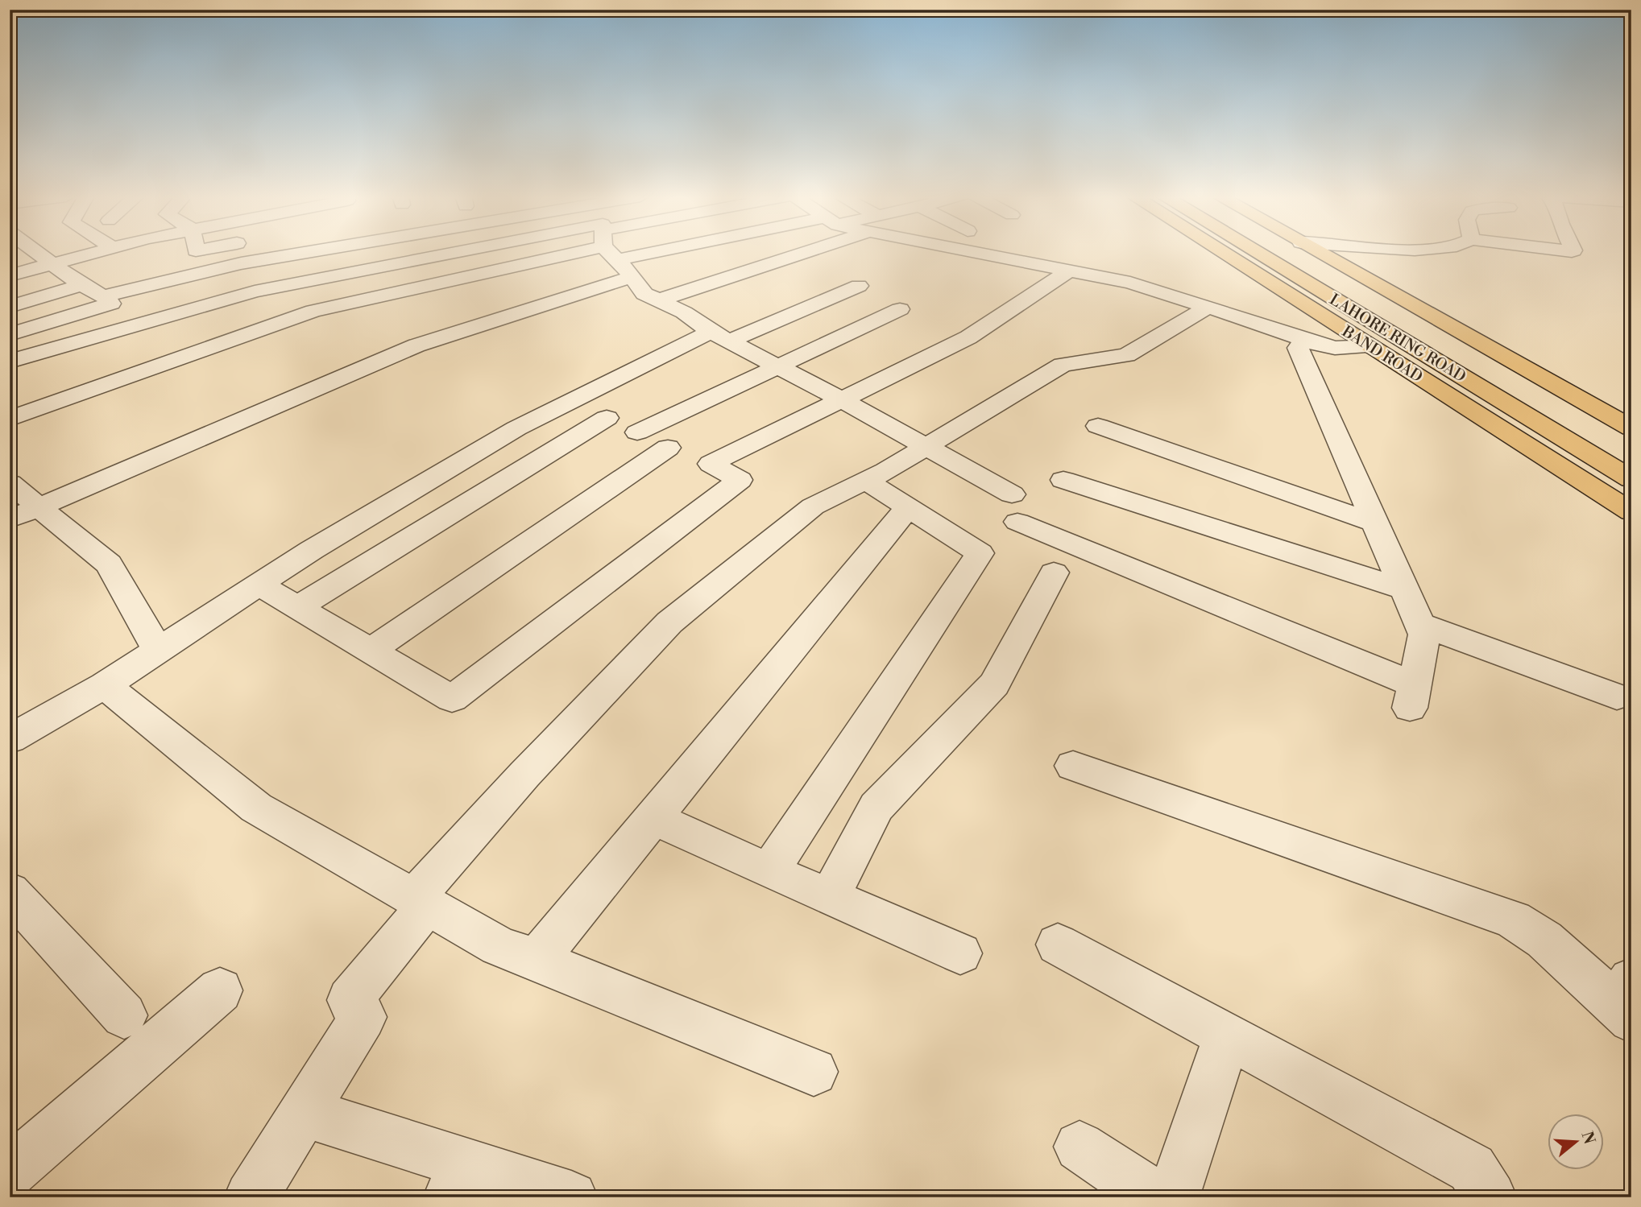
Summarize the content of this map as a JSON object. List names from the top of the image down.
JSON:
{
  "streets": {
    "main road": ["LAHORE RING ROAD", "BAND ROAD"]
  },
  "north": "right"
}
